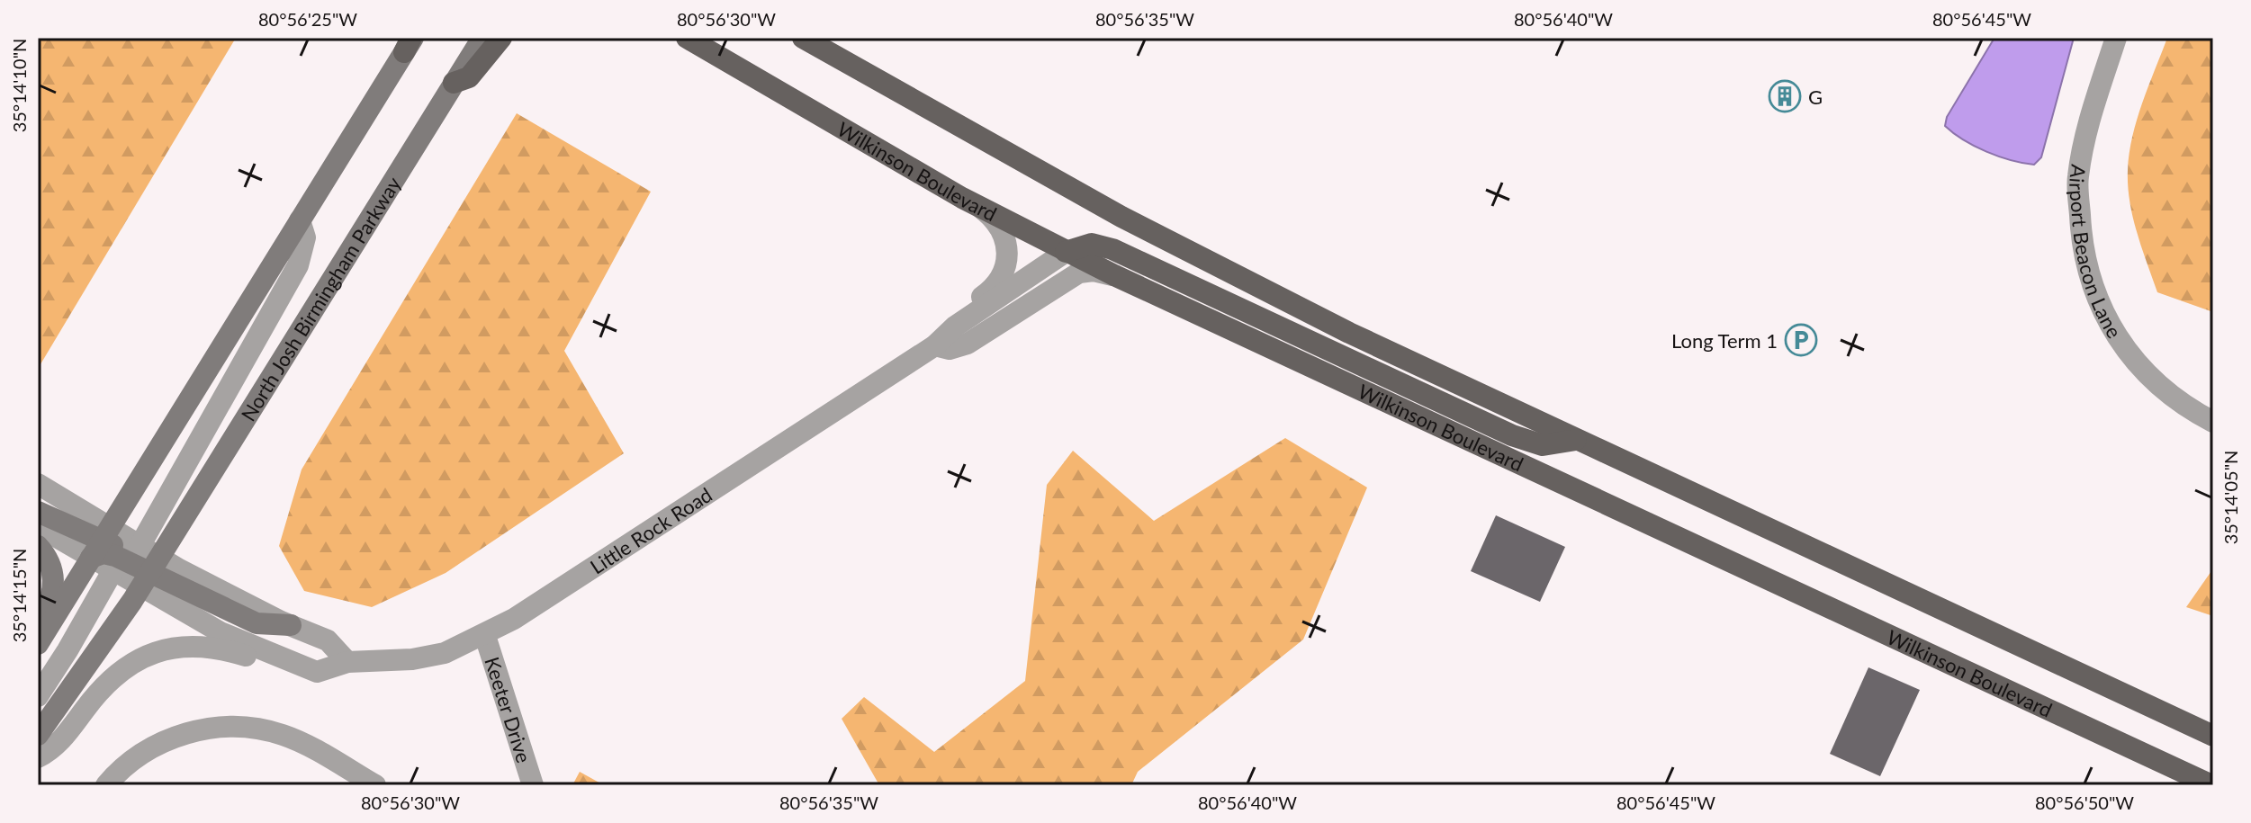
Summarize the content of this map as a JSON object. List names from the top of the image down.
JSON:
{
  "streets": {
    "main road": ["Wilkinson Boulevard", "North Josh Birmingham Parkway"],
    "street": ["Airport Beacon Lane", "Little Rock Road", "Keeter Drive"]
  },
  "crossings": [
    ["Wilkinson Boulevard", "Little Rock Road"],
    ["North Josh Birmingham Parkway", "Little Rock Road"],
    ["Little Rock Road", "Keeter Drive"]
  ],
  "places": {
    "building": ["G"],
    "parking": ["Long Term 1"]
  },
  "coordinates": [
    "80°56'25\"W",
    "80°56'30\"W",
    "80°56'35\"W",
    "80°56'40\"W",
    "80°56'45\"W",
    "35°14'10\"N",
    "35°14'05\"N",
    "35°14'15\"N",
    "80°56'50\"W"
  ]
}
